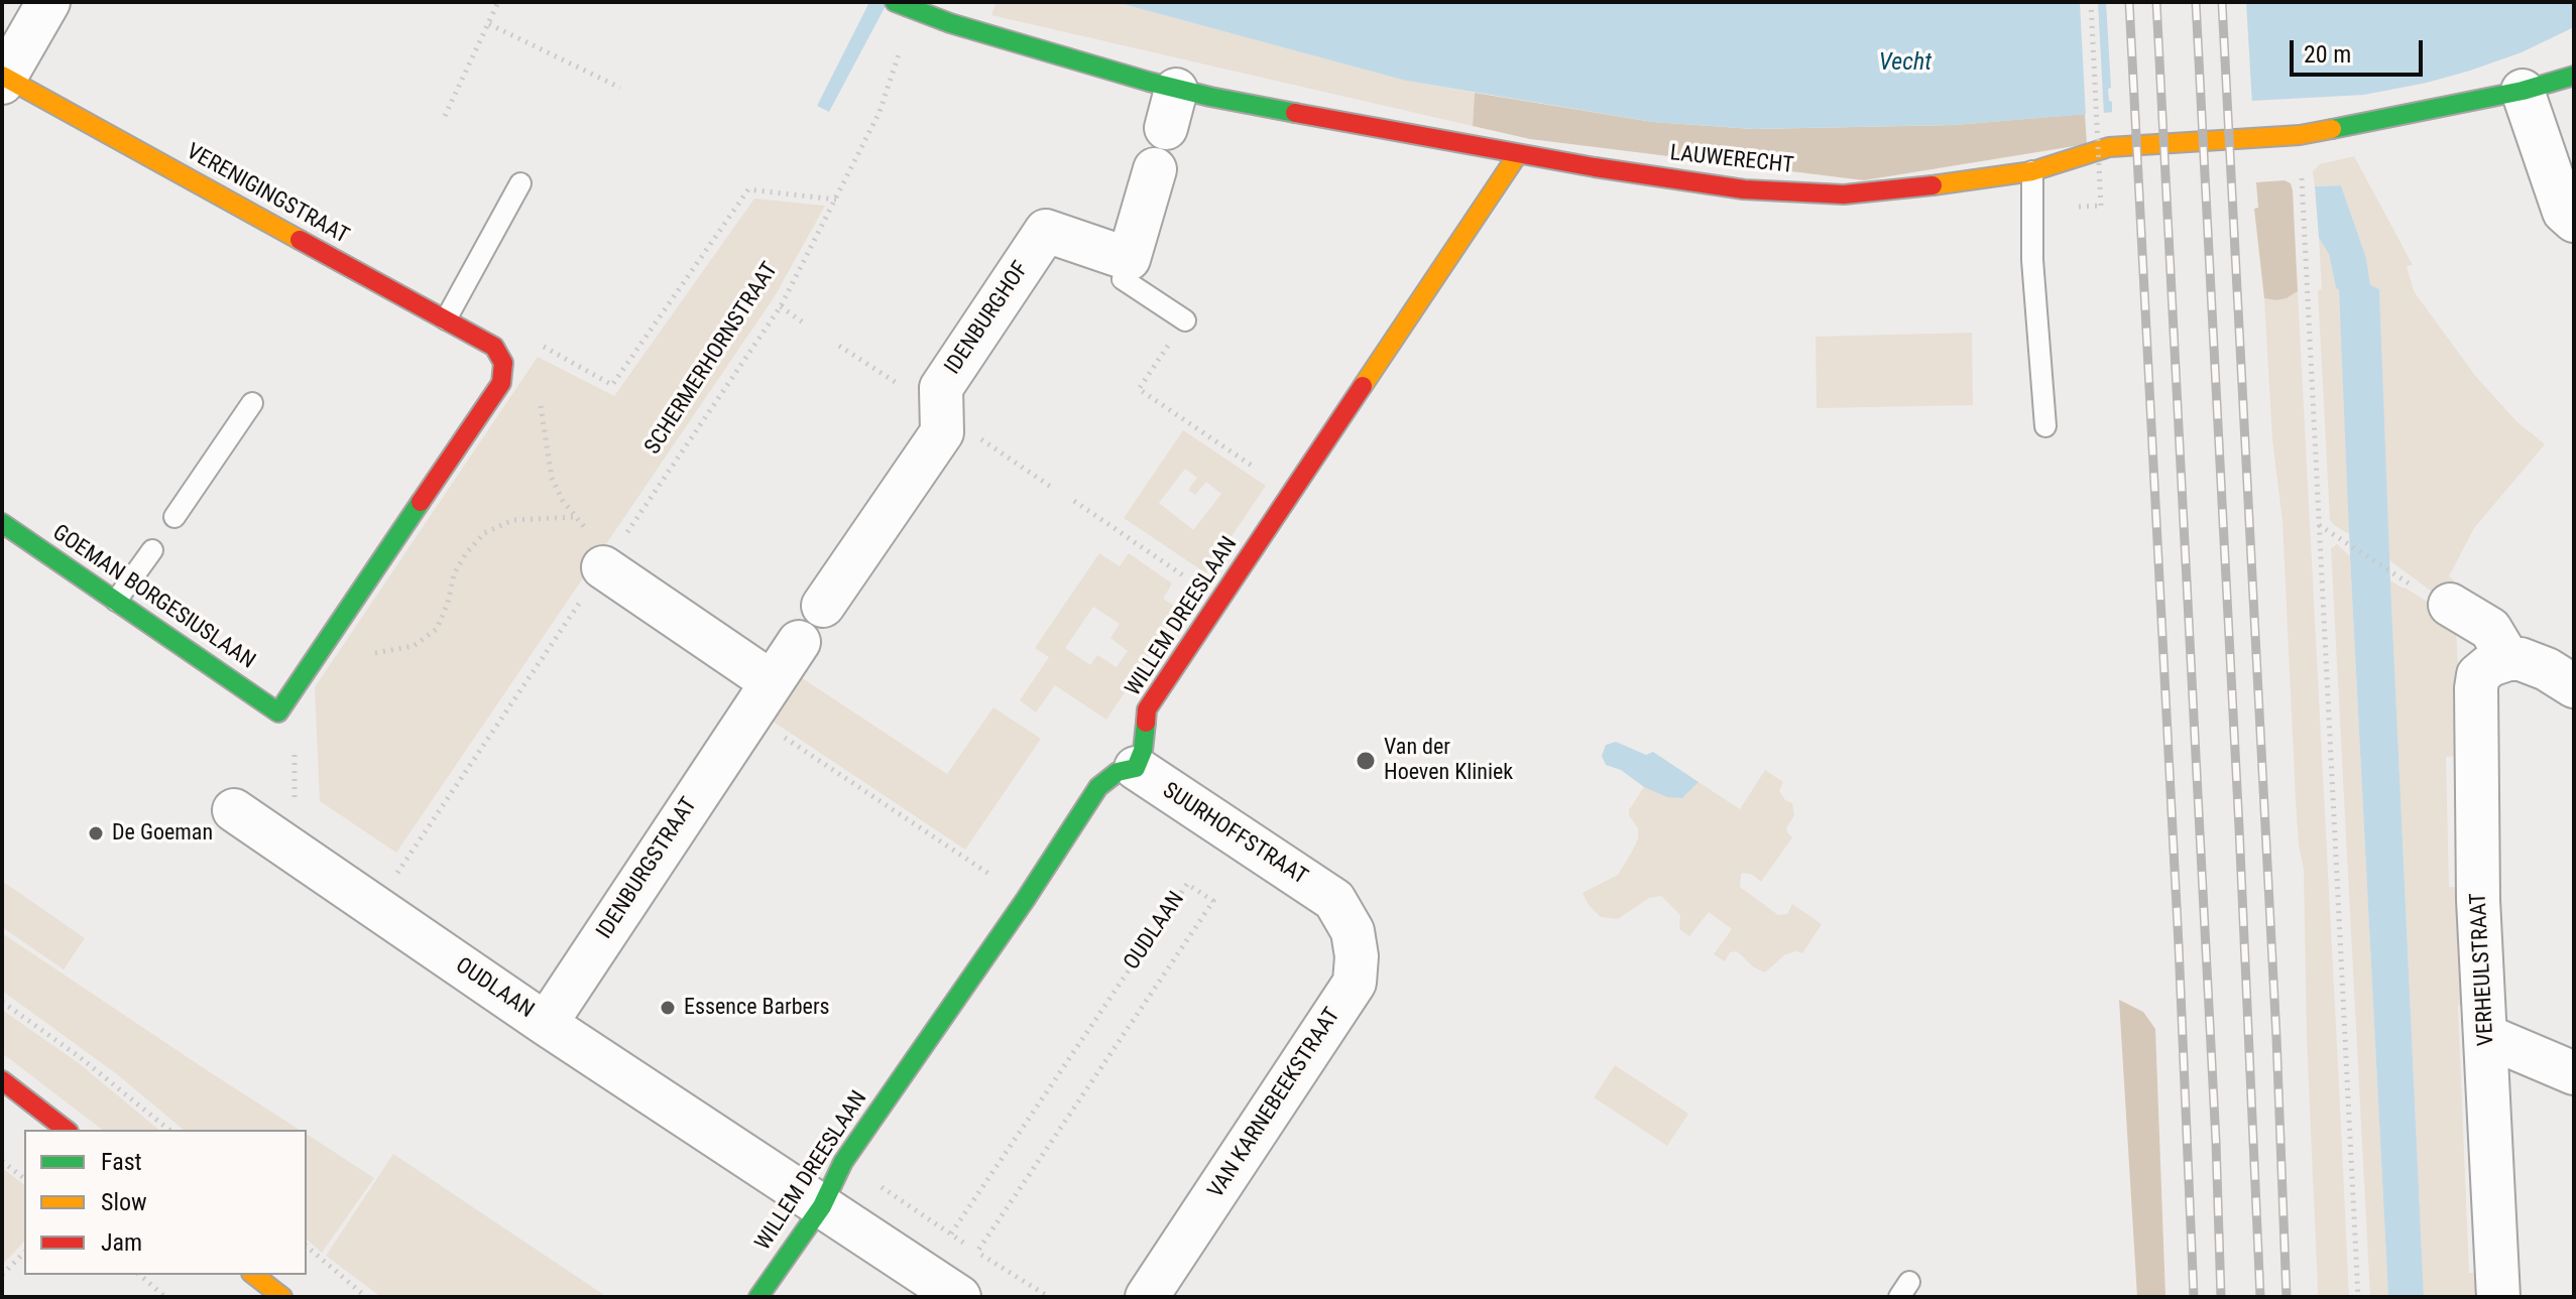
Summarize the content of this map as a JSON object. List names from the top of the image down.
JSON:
{
  "streets": {
    "street": [
      "LAUWERECHT",
      "VERENIGINGSTRAAT",
      "IDENBURGHOF",
      "GOEMAN BORGESIUSLAAN",
      "WILLEM DREESLAAN",
      "SUURHOFFSTRAAT",
      "IDENBURGSTRAAT",
      "OUDLAAN",
      "VERHEULSTRAAT",
      "VAN KARNEBEEKSTRAAT"
    ],
    "path": ["SCHERMERHORNSTRAAT"]
  },
  "crossings": [
    ["LAUWERECHT", "WILLEM DREESLAAN"],
    ["SCHERMERHORNSTRAAT", "OUDLAAN"],
    ["WILLEM DREESLAAN", "SUURHOFFSTRAAT"],
    ["WILLEM DREESLAAN", "OUDLAAN"],
    ["SUURHOFFSTRAAT", "VAN KARNEBEEKSTRAAT"],
    ["IDENBURGSTRAAT", "OUDLAAN"]
  ],
  "water": ["Vecht"],
  "places": ["Van der Hoeven Kliniek", "De Goeman", "Essence Barbers"],
  "legend": ["Fast", "Slow", "Jam"],
  "scale_bar": "20 m"
}
